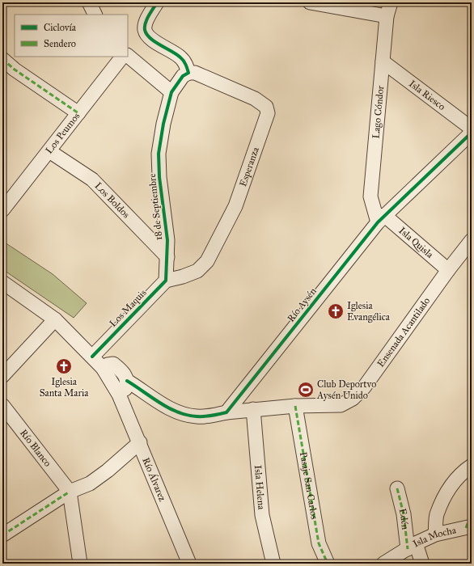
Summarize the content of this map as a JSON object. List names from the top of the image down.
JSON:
{
  "streets": {
    "street": [
      "Isla Riesco",
      "Lago Cóndor",
      "Los Peumos",
      "Esperanza",
      "Los Boldos",
      "18 de Septiembre",
      "Isla Quisla",
      "Río Aysén",
      "Los Maquis",
      "Ensenada Acantilado",
      "Río Blanco",
      "Río Álvarez",
      "Pasaje San Carlos",
      "Isla Helena",
      "Edén",
      "Isla Mocha"
    ]
  },
  "crossings": [
    ["Isla Riesco", "Lago Cóndor"],
    ["Lago Cóndor", "Isla Quisla"],
    ["Lago Cóndor", "Río Aysén"],
    ["Los Peumos", "Los Boldos"],
    ["Esperanza", "18 de Septiembre"],
    ["Esperanza", "Los Maquis"],
    ["Los Boldos", "18 de Septiembre"],
    ["Isla Quisla", "Río Aysén"],
    ["Isla Quisla", "Ensenada Acantilado"],
    ["Río Aysén", "Ensenada Acantilado"],
    ["Ensenada Acantilado", "Pasaje San Carlos"],
    ["Ensenada Acantilado", "Isla Helena"],
    ["Edén", "Isla Mocha"]
  ],
  "places": {
    "church": ["Iglesia Evangélica", "Iglesia Santa Maria"],
    "sports": ["Club Deportvo Aysén Unido"]
  },
  "legend": ["Ciclovía", "Sendero"]
}
